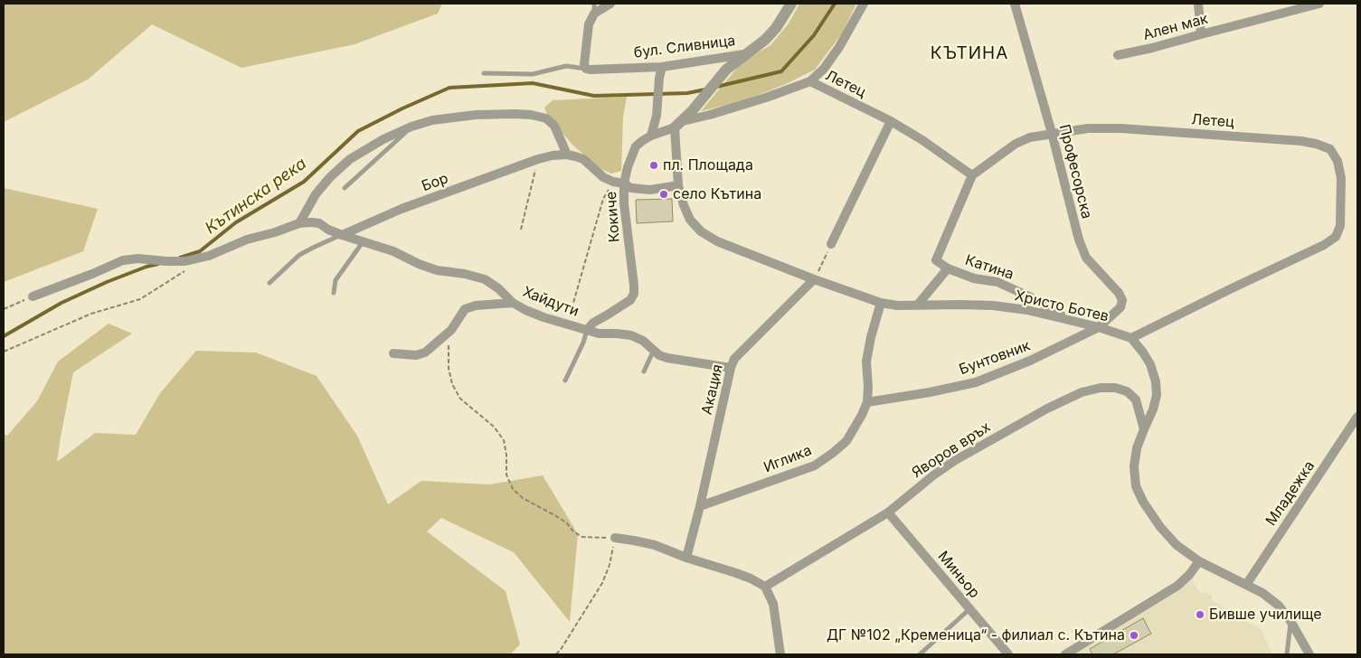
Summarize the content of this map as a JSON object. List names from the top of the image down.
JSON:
{
  "streets": {
    "street": [
      "Ален мак",
      "бул. Сливница",
      "Летец",
      "Професорска",
      "Бор",
      "Кокиче",
      "Катина",
      "Хайдути",
      "Христо Ботев",
      "Бунтовник",
      "Акация",
      "Яворов връх",
      "Иглика",
      "Младежка",
      "Миньор"
    ]
  },
  "crossings": [
    ["Летец", "Професорска"],
    ["Летец", "Катина"],
    ["Летец", "Христо Ботев"],
    ["Професорска", "Христо Ботев"],
    ["Професорска", "Бунтовник"],
    ["Бор", "Кокиче"],
    ["Бор", "Хайдути"],
    ["Кокиче", "Хайдути"],
    ["Катина", "Христо Ботев"],
    ["Хайдути", "Акация"],
    ["Христо Ботев", "Бунтовник"],
    ["Христо Ботев", "Акация"],
    ["Христо Ботев", "Иглика"],
    ["Бунтовник", "Иглика"],
    ["Акация", "Иглика"],
    ["Яворов връх", "Миньор"]
  ],
  "districts": ["КЪТИНА"],
  "water": ["Кътинска река"],
  "places": [
    "пл. Площада",
    "село Кътина",
    "Бивше училище",
    "ДГ №102 „Кременица“ - филиал с. Кътина"
  ]
}
